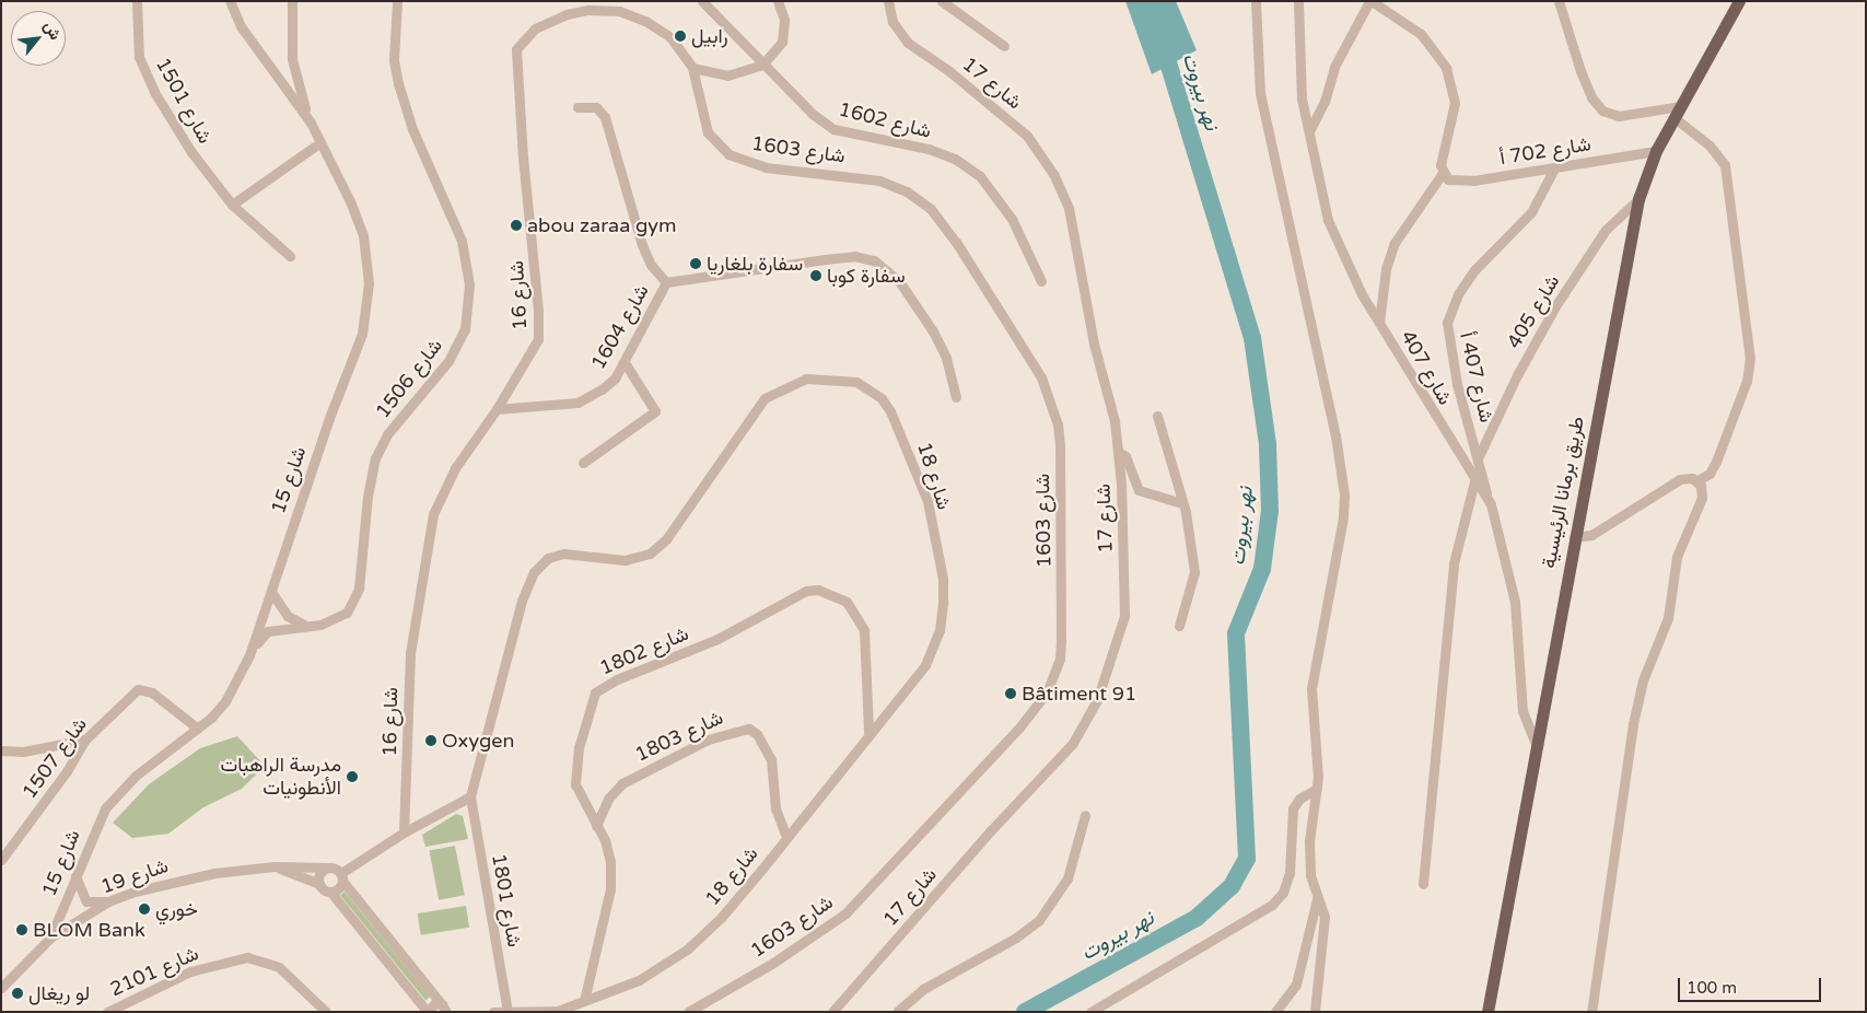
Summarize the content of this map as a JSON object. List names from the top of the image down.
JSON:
{
  "streets": {
    "main road": ["طريق برمانا الرئيسية"],
    "street": [
      "شارع 17",
      "شارع 1501",
      "شارع 1602",
      "شارع 1603",
      "شارع 702 أ",
      "شارع 16",
      "شارع 405",
      "شارع 1604",
      "شارع 407",
      "شارع 407 أ",
      "شارع 1506",
      "شارع 18",
      "شارع 15",
      "شارع 1802",
      "شارع 1803",
      "شارع 1507",
      "شارع 19",
      "شارع 1801",
      "شارع 2101"
    ]
  },
  "crossings": [
    ["شارع 1603", "شارع 16"],
    ["شارع 702 أ", "شارع 407 أ"],
    ["شارع 702 أ", "طريق برمانا الرئيسية"],
    ["شارع 16", "شارع 1604"],
    ["شارع 405", "شارع 407 أ"],
    ["شارع 405", "طريق برمانا الرئيسية"],
    ["شارع 407", "شارع 407 أ"],
    ["شارع 407", "طريق برمانا الرئيسية"],
    ["شارع 1506", "شارع 15"],
    ["شارع 18", "شارع 1802"],
    ["شارع 18", "شارع 1803"],
    ["شارع 18", "شارع 1801"],
    ["شارع 15", "شارع 1507"],
    ["شارع 15", "شارع 19"],
    ["شارع 1802", "شارع 1803"]
  ],
  "water": ["نهر بيروت"],
  "places": [
    "رابيل",
    "abou zaraa gym",
    "سفارة بلغاريا",
    "سفارة كوبا",
    "Bâtiment 91",
    "Oxygen",
    "مدرسة الراهبات الأنطونيات",
    "خوري",
    "BLOM Bank",
    "لو ريغال"
  ],
  "scale_bar": "100 m",
  "north": "top right"
}
